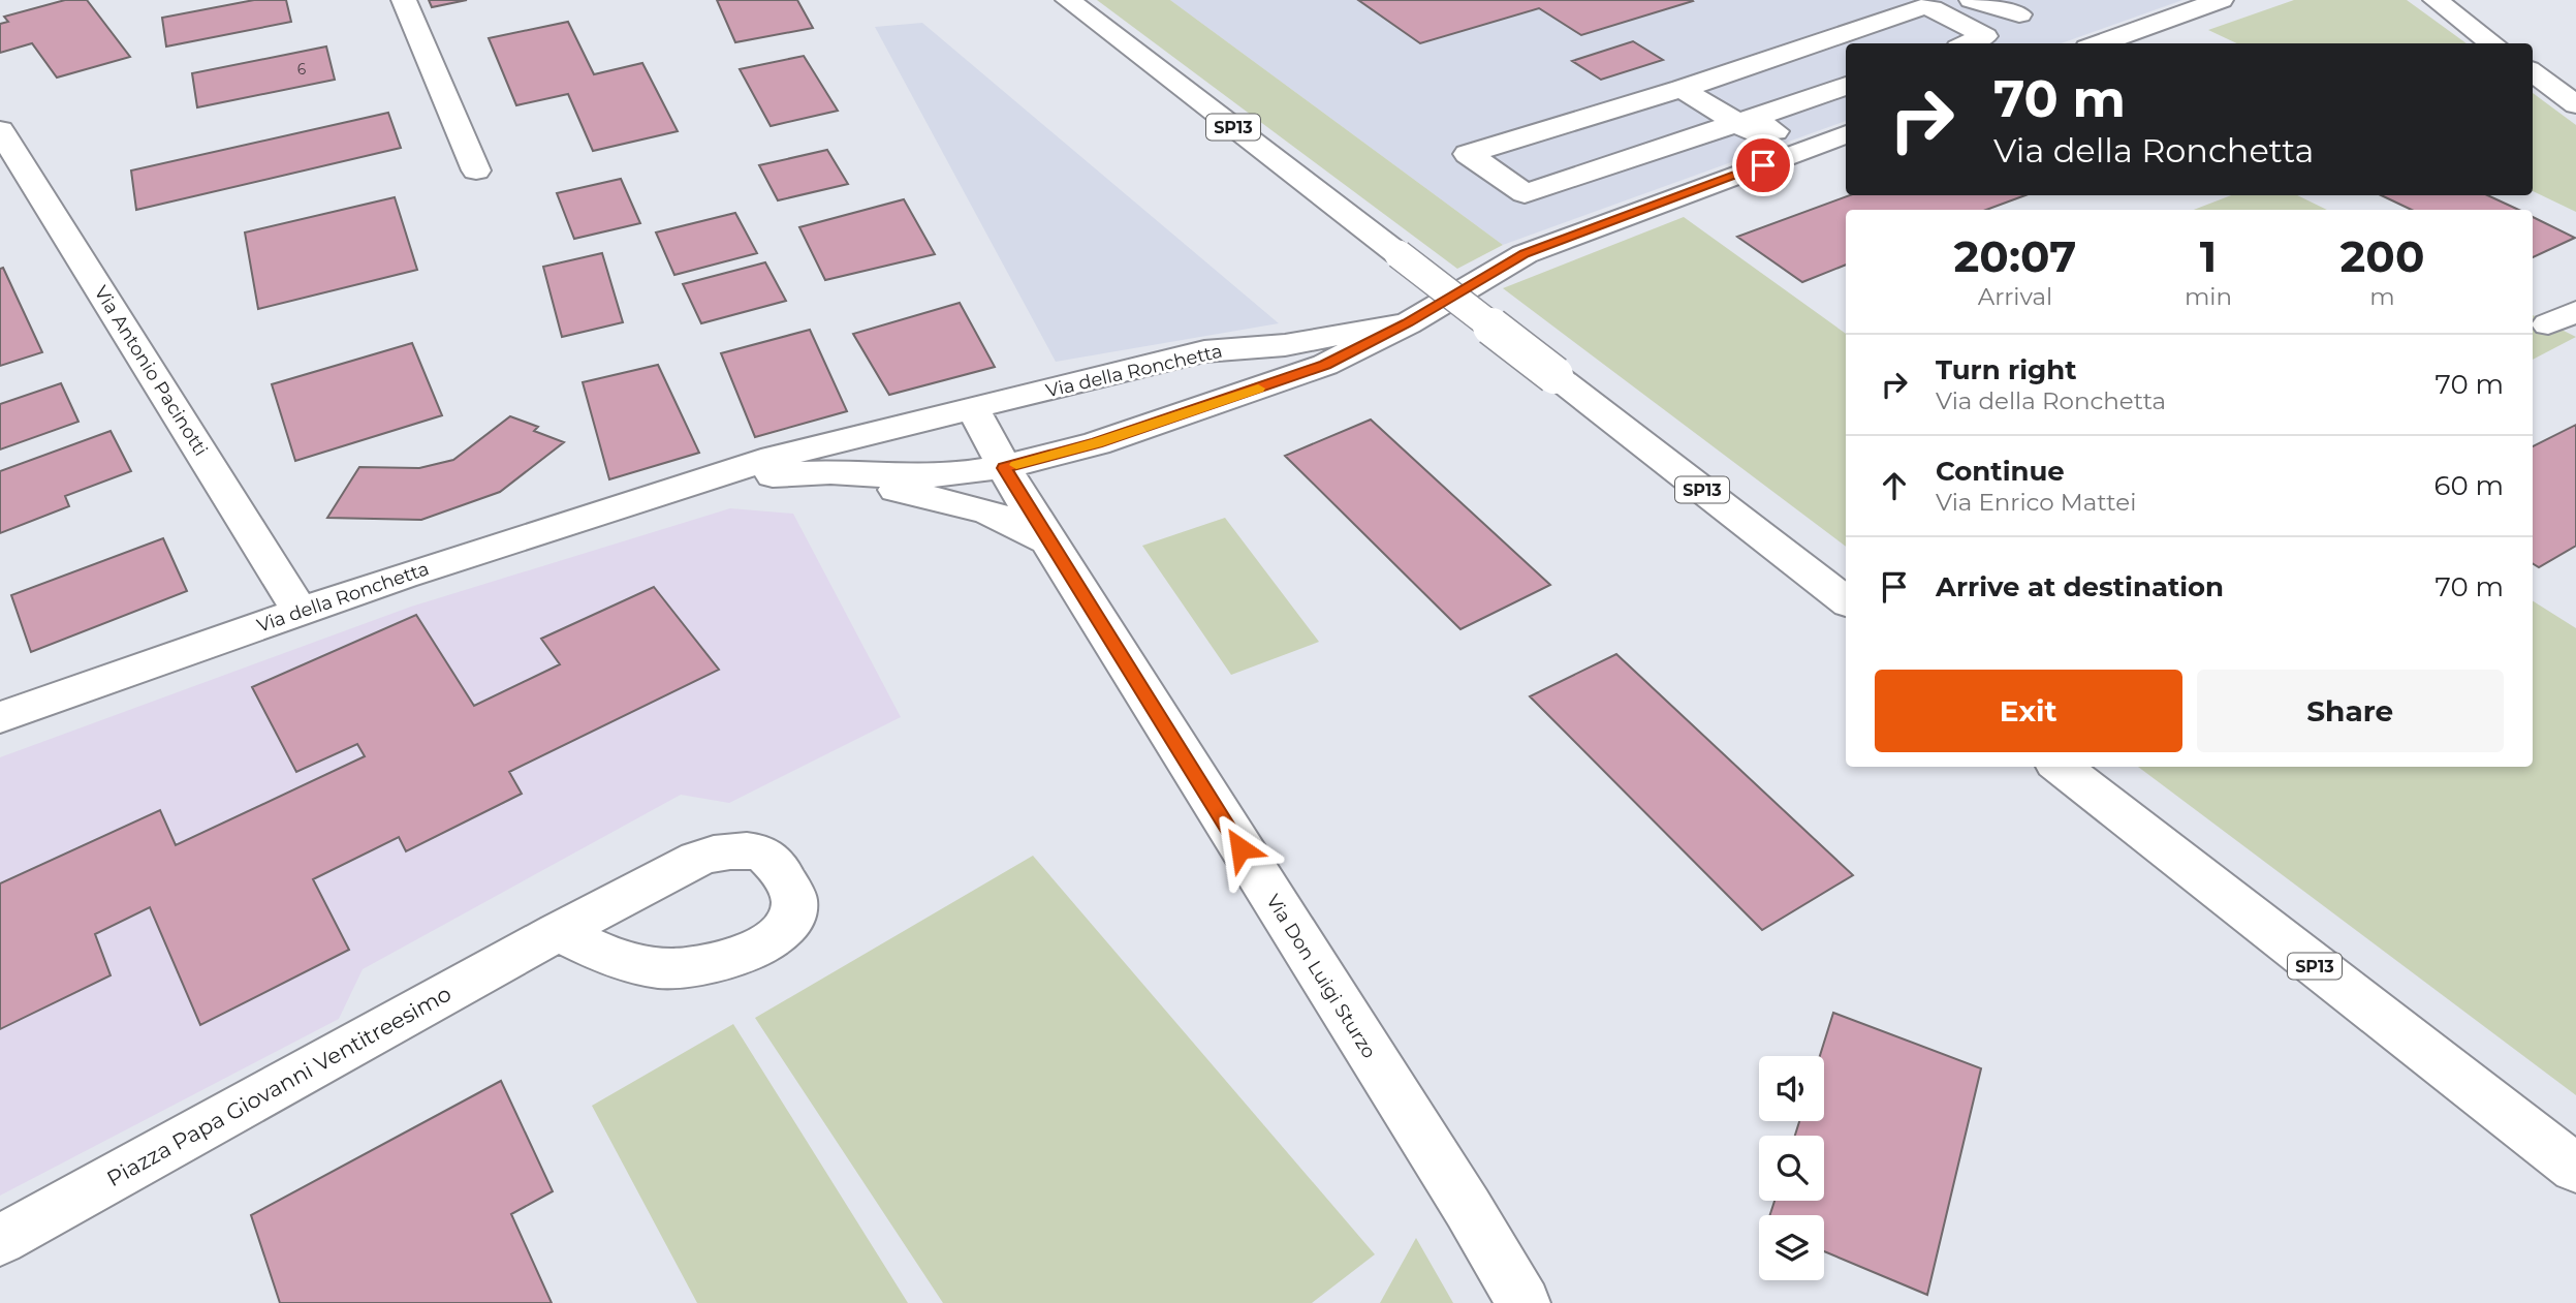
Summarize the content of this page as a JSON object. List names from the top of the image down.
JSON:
{
  "streets": {
    "street": [
      "SP13",
      "Via Antonio Pacinotti",
      "Via della Ronchetta",
      "Via Don Luigi Sturzo",
      "Piazza Papa Giovanni Ventitreesimo"
    ]
  },
  "crossings": [
    ["Via Antonio Pacinotti", "Via della Ronchetta"],
    ["Via della Ronchetta", "Via Don Luigi Sturzo"]
  ],
  "house_numbers": ["6"],
  "page": {
    "turn": ["70 m", "Via della Ronchetta"],
    "eta": [
      "20:07",
      "Arrival",
      "1",
      "min",
      "200",
      "m"
    ],
    "list": [
      {
        "name": "Turn right",
        "note": "Via della Ronchetta",
        "value": "70 m"
      },
      {
        "name": "Continue",
        "note": "Via Enrico Mattei",
        "value": "60 m"
      },
      {
        "name": "Arrive at destination",
        "value": "70 m"
      }
    ],
    "buttons": ["Exit", "Share"]
  }
}
